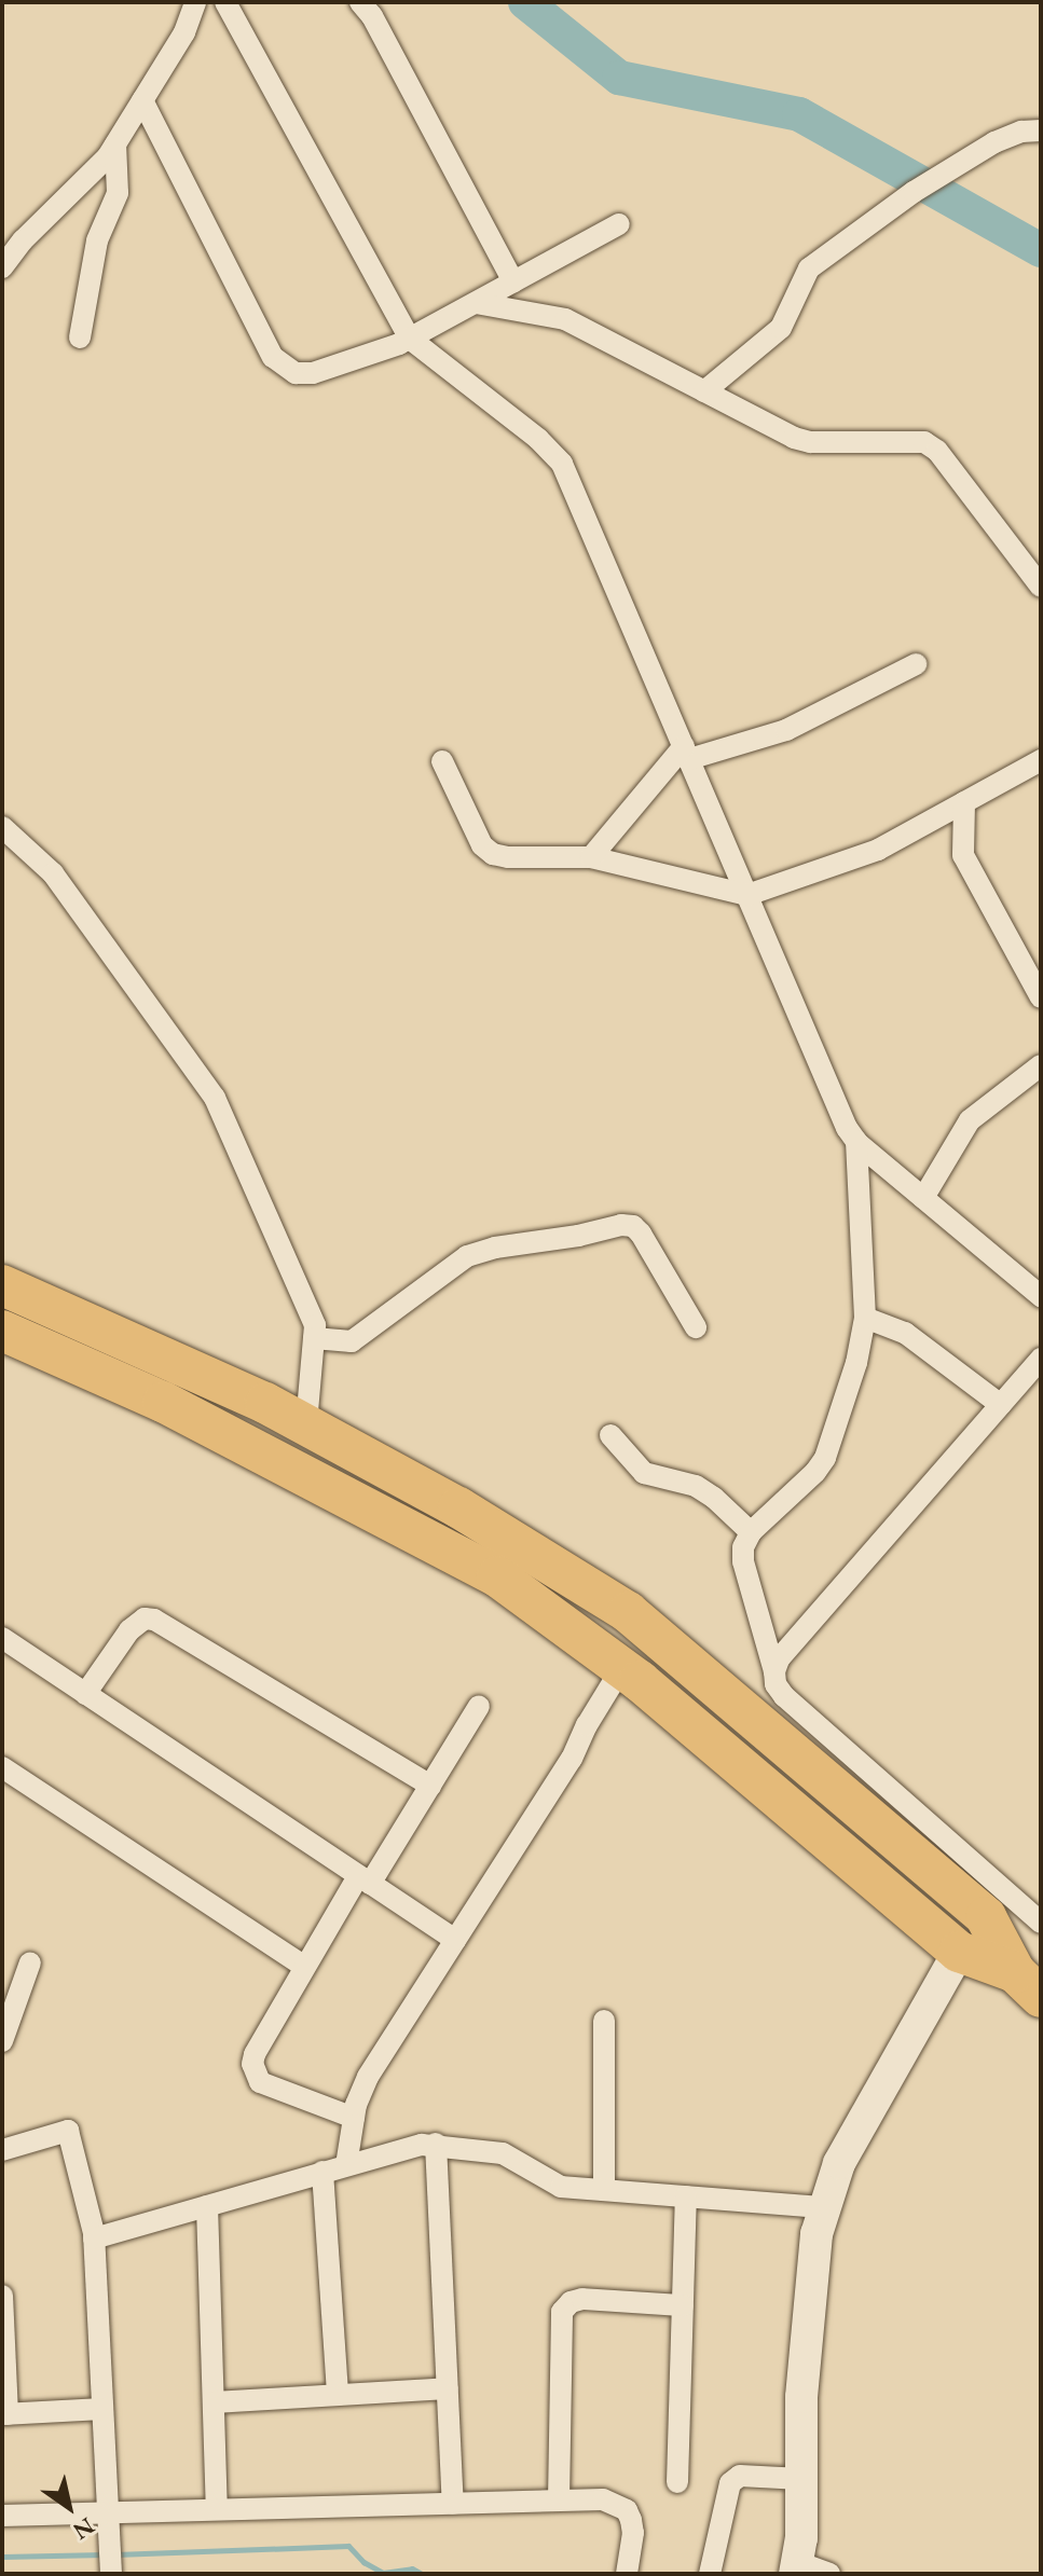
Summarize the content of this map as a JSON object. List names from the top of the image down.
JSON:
{
  "north": "bottom right"
}
